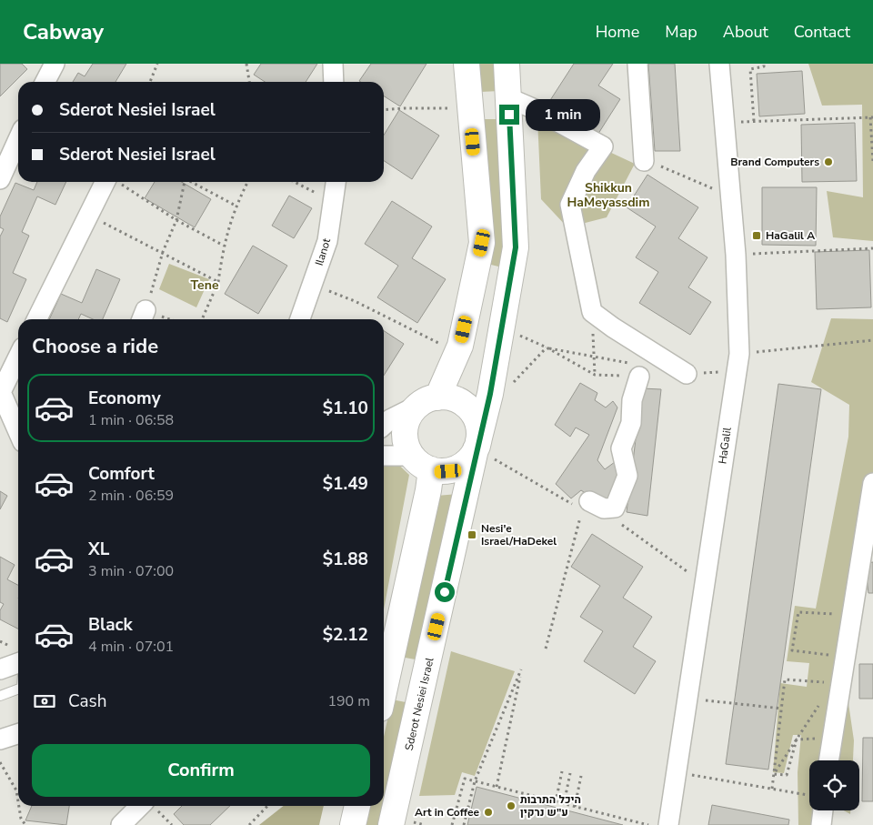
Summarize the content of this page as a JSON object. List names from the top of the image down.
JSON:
{
  "streets": {
    "main road": ["Sderot Nesiei Israel"],
    "street": ["Ilanot", "HaGalil"]
  },
  "districts": ["Shikkun HaMeyassdim", "Tene"],
  "places": {
    "other": ["Brand Computers", "היכל התרבות ע\"ש נרקין", "Art in Coffee"],
    "transit": ["HaGalil A", "Nesi'e Israel/HaDekel"]
  },
  "page": {
    "header": "Cabway",
    "nav": [
      "Home",
      "Map",
      "About",
      "Contact"
    ],
    "banner": ["Sderot Nesiei Israel", "Sderot Nesiei Israel"],
    "bubble": "1 min",
    "heading": "Choose a ride",
    "list": [
      {
        "name": "Economy",
        "note": "1 min · 06:58",
        "value": "$1.10"
      },
      {
        "name": "Comfort",
        "note": "2 min · 06:59",
        "value": "$1.49"
      },
      {
        "name": "XL",
        "note": "3 min · 07:00",
        "value": "$1.88"
      },
      {
        "name": "Black",
        "note": "4 min · 07:01",
        "value": "$2.12"
      }
    ],
    "pay": ["Cash", "190 m"],
    "buttons": "Confirm"
  }
}
